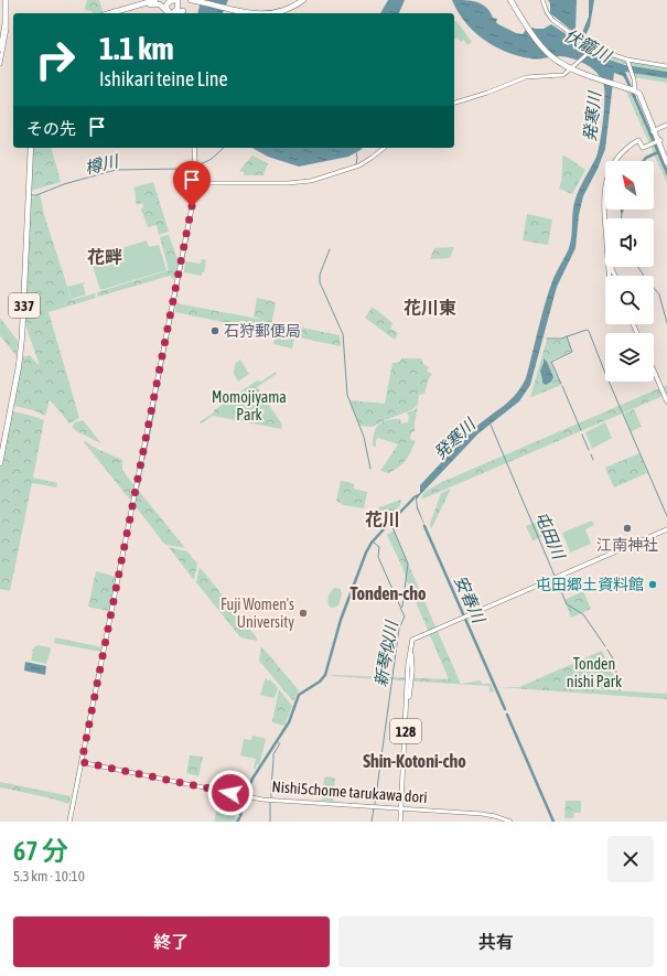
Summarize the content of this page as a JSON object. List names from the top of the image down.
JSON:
{
  "streets": {
    "highway": ["337"],
    "main road": ["128", "Nishi5chome tarukawa dori"]
  },
  "crossings": [
    ["128", "Nishi5chome tarukawa dori"]
  ],
  "districts": [
    "花畔",
    "花川東",
    "花川",
    "Tonden-cho",
    "Shin-Kotoni-cho"
  ],
  "water": [
    "伏籠川",
    "発寒川",
    "樽川",
    "屯田川",
    "安春川",
    "新琴似川"
  ],
  "parks": ["Momojiyama Park", "Tonden nishi Park"],
  "places": [
    "石狩郵便局",
    "江南神社",
    "屯田郷土資料館",
    "Fuji Women's University"
  ],
  "north": "top left",
  "page": {
    "turn": ["1.1 km", "Ishikari teine Line"],
    "then": "その先",
    "heading": ["67 分", "5.3 km · 10:10"],
    "buttons": ["終了", "共有"]
  }
}
